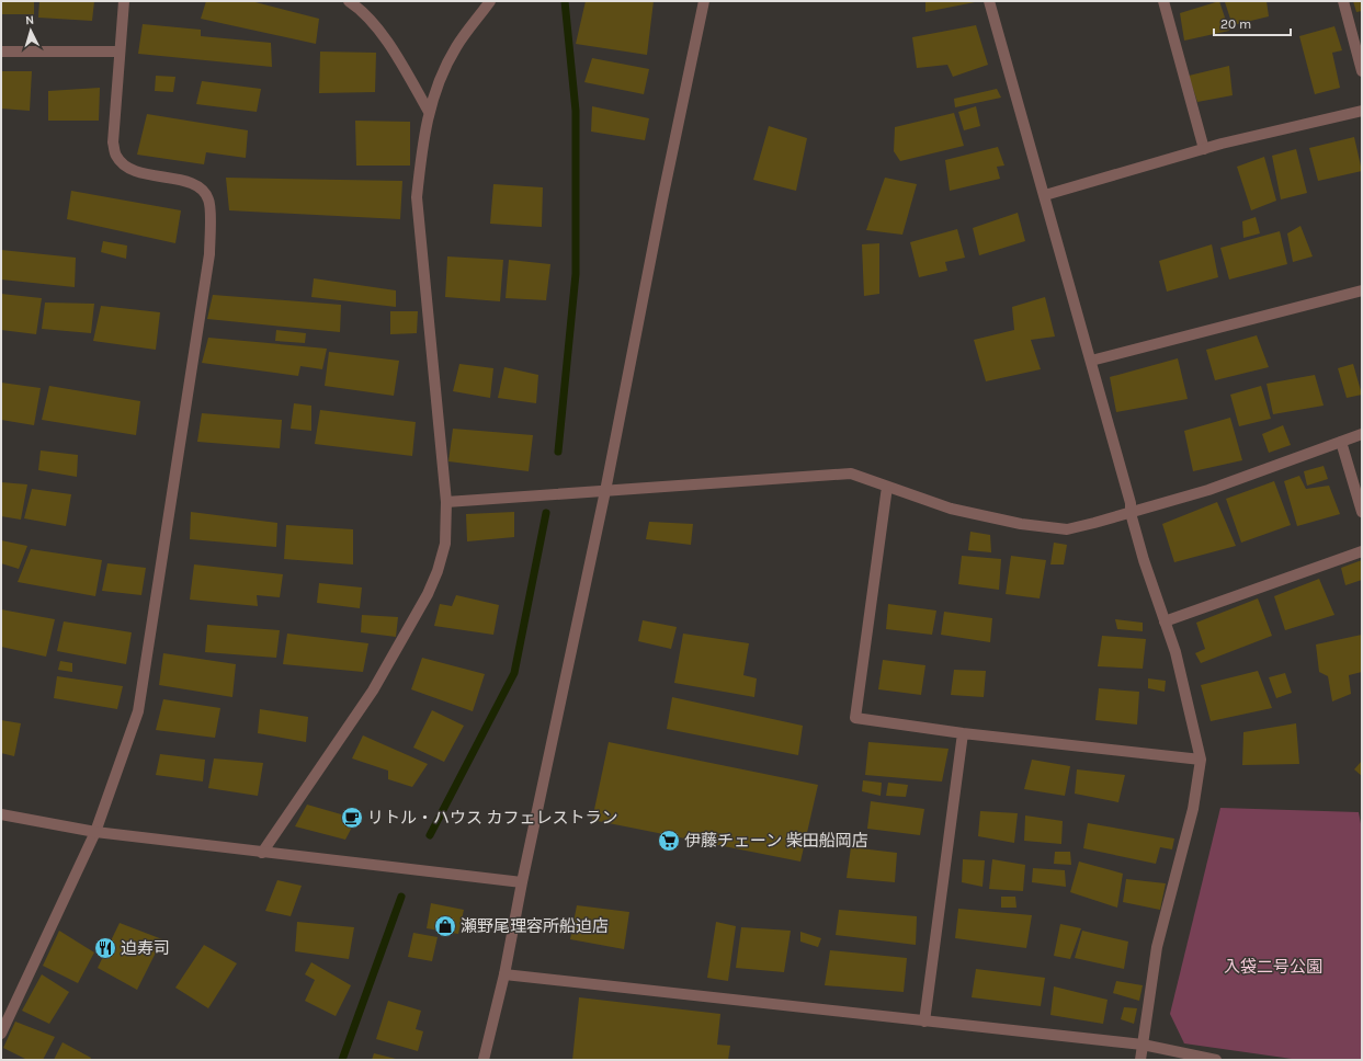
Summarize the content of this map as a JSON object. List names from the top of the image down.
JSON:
{
  "parks": ["入袋二号公園"],
  "places": {
    "cafe": ["リトル・ハウス カフェレストラン"],
    "supermarket": ["伊藤チェーン 柴田船岡店"],
    "shop": ["瀬野尾理容所船迫店"],
    "restaurant": ["迫寿司"]
  },
  "scale_bar": "20 m",
  "north": "top"
}
